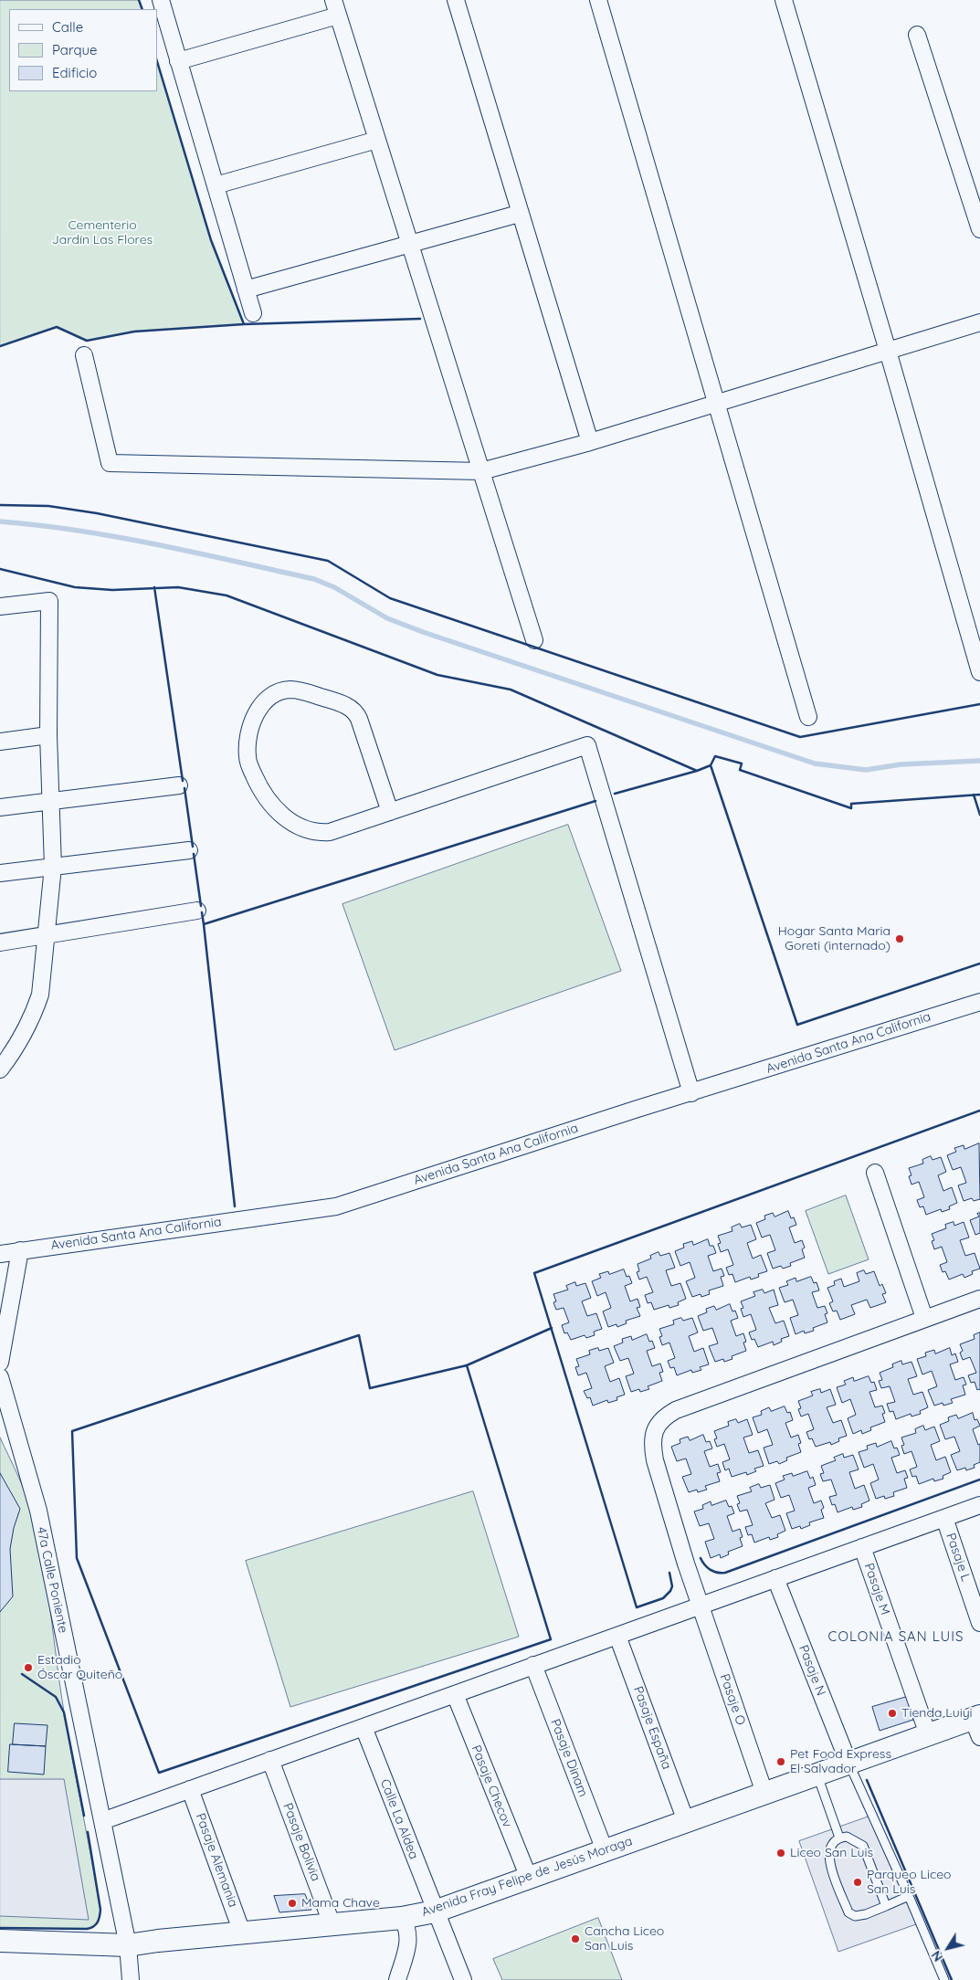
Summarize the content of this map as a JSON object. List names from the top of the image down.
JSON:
{
  "streets": {
    "street": [
      "Avenida Santa Ana California",
      "Pasaje L",
      "47a Calle Poniente",
      "Pasaje M",
      "Pasaje N",
      "Pasaje O",
      "Pasaje España",
      "Pasaje Dinam",
      "Pasaje Checov",
      "Calle La Aldea",
      "Pasaje Bolivia",
      "Pasaje Alemania",
      "Avenida Fray Felipe de Jesús Moraga"
    ]
  },
  "crossings": [
    ["47a Calle Poniente", "Avenida Fray Felipe de Jesús Moraga"],
    ["Pasaje M", "Avenida Fray Felipe de Jesús Moraga"],
    ["Pasaje N", "Avenida Fray Felipe de Jesús Moraga"],
    ["Pasaje O", "Avenida Fray Felipe de Jesús Moraga"],
    ["Pasaje España", "Avenida Fray Felipe de Jesús Moraga"],
    ["Pasaje Dinam", "Avenida Fray Felipe de Jesús Moraga"],
    ["Pasaje Checov", "Avenida Fray Felipe de Jesús Moraga"],
    ["Calle La Aldea", "Avenida Fray Felipe de Jesús Moraga"],
    ["Pasaje Bolivia", "Avenida Fray Felipe de Jesús Moraga"],
    ["Pasaje Alemania", "Avenida Fray Felipe de Jesús Moraga"]
  ],
  "districts": ["COLONIA SAN LUIS"],
  "parks": ["Cementerio Jardín Las Flores"],
  "places": [
    "Hogar Santa Maria Goreti (internado)",
    "Estadio Óscar Quiteño",
    "Tienda Luiyi",
    "Pet Food Express El Salvador",
    "Liceo San Luis",
    "Parqueo Liceo San Luis",
    "Mama Chave",
    "Cancha Liceo San Luis"
  ],
  "legend": ["Calle", "Parque", "Edificio"],
  "north": "bottom left"
}
